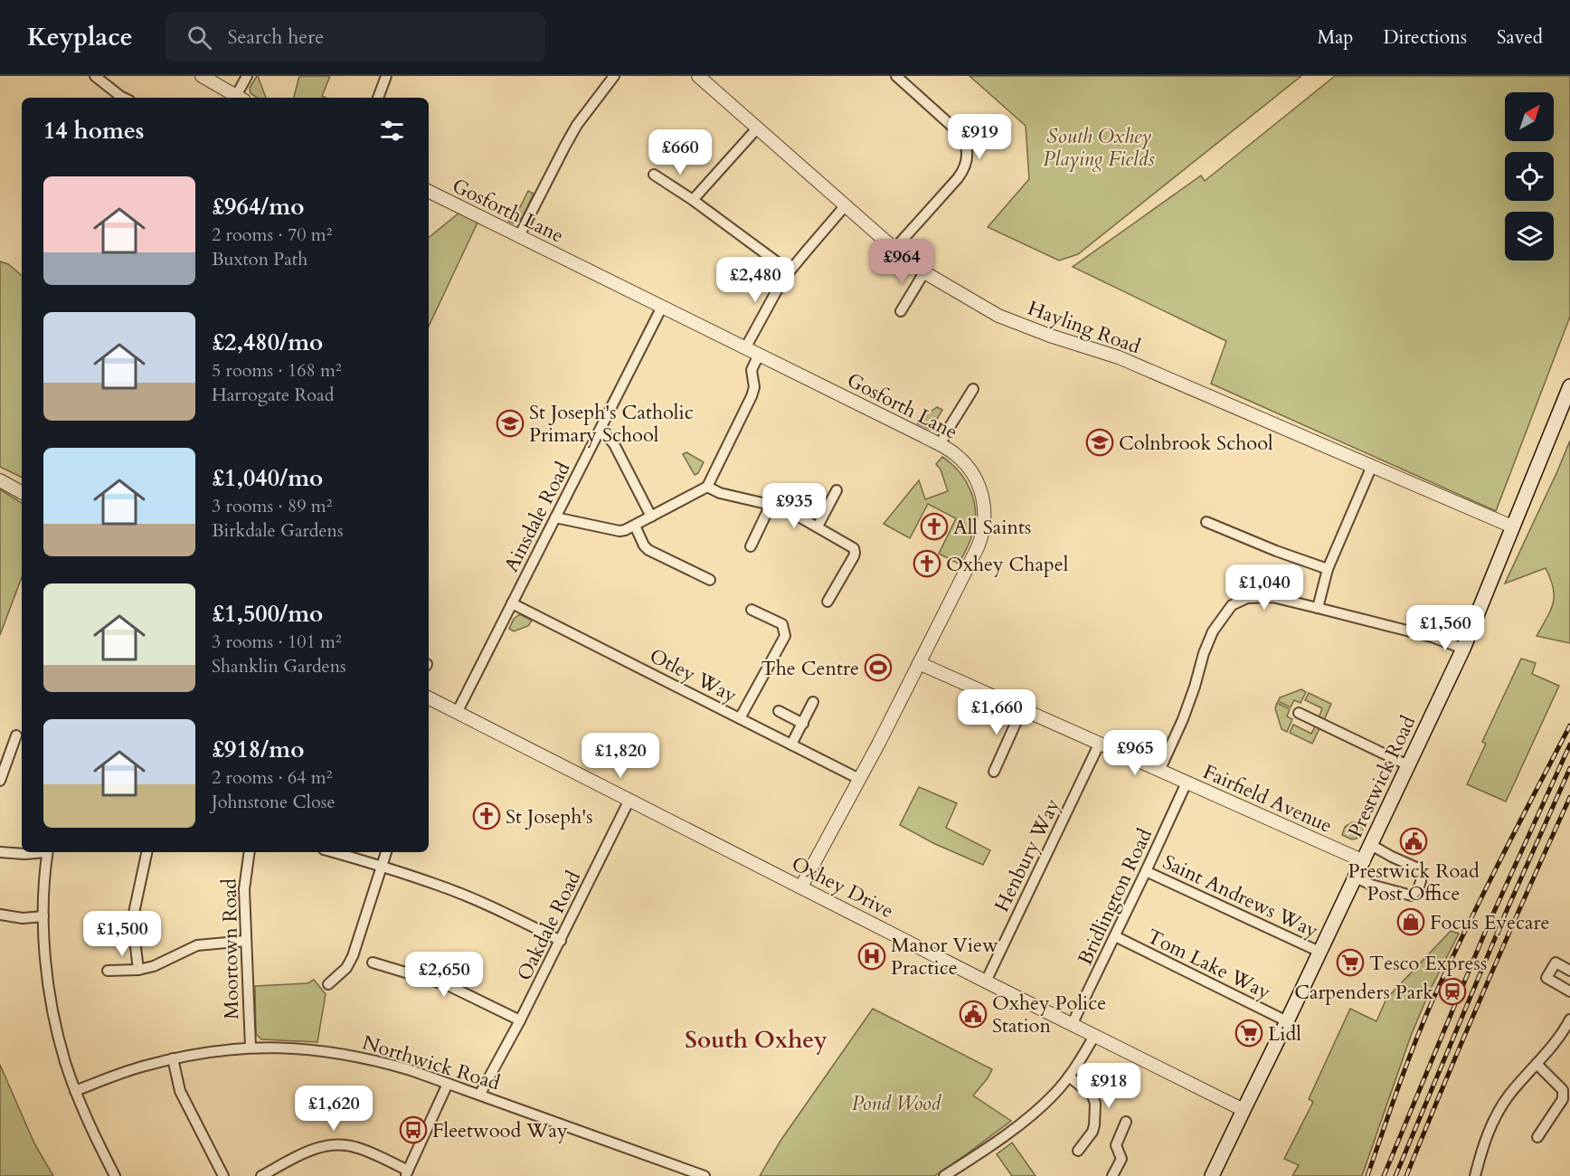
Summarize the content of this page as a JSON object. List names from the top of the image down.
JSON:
{
  "streets": {
    "main road": ["Prestwick Road"],
    "street": [
      "Gosforth Lane",
      "Hayling Road",
      "Ainsdale Road",
      "Otley Way",
      "Fairfield Avenue",
      "Henbury Way",
      "Oxhey Drive",
      "Saint Andrews Way",
      "Bridlington Road",
      "Oakdale Road",
      "Moortown Road",
      "Tom Lake Way",
      "Northwick Road"
    ]
  },
  "crossings": [
    ["Gosforth Lane", "Ainsdale Road"],
    ["Gosforth Lane", "Otley Way"],
    ["Gosforth Lane", "Fairfield Avenue"],
    ["Gosforth Lane", "Oxhey Drive"],
    ["Hayling Road", "Prestwick Road"],
    ["Ainsdale Road", "Otley Way"],
    ["Ainsdale Road", "Oxhey Drive"],
    ["Prestwick Road", "Fairfield Avenue"],
    ["Prestwick Road", "Oxhey Drive"],
    ["Prestwick Road", "Saint Andrews Way"],
    ["Prestwick Road", "Tom Lake Way"],
    ["Fairfield Avenue", "Henbury Way"],
    ["Fairfield Avenue", "Bridlington Road"],
    ["Henbury Way", "Oxhey Drive"],
    ["Oxhey Drive", "Bridlington Road"],
    ["Oxhey Drive", "Oakdale Road"],
    ["Saint Andrews Way", "Bridlington Road"],
    ["Bridlington Road", "Tom Lake Way"],
    ["Oakdale Road", "Northwick Road"],
    ["Moortown Road", "Northwick Road"]
  ],
  "districts": ["South Oxhey"],
  "parks": ["South Oxhey Playing Fields", "Pond Wood"],
  "places": {
    "school or university": ["St Joseph's Catholic Primary School", "Colnbrook School"],
    "church": ["All Saints", "Oxhey Chapel", "St Joseph's"],
    "sports": ["The Centre"],
    "public building": ["Prestwick Road Post Office", "Oxhey Police Station"],
    "shop": ["Focus Eyecare"],
    "hospital": ["Manor View Practice"],
    "supermarket": ["Tesco Express", "Lidl"],
    "station": ["Carpenders Park"],
    "bus stop": ["Fleetwood Way"]
  },
  "north": "top right",
  "page": {
    "header": "Keyplace",
    "search": "Search here",
    "nav": ["Map", "Directions", "Saved"],
    "heading": "14 homes",
    "price": [
      "£919",
      "£660",
      "£964",
      "£2,480",
      "£935",
      "£1,040",
      "£1,560",
      "£1,660",
      "£965",
      "£1,820",
      "£1,500",
      "£2,650",
      "£918",
      "£1,620"
    ],
    "list": [
      {
        "name": "£964/mo",
        "note": "2 rooms · 70 m² · Buxton Path"
      },
      {
        "name": "£2,480/mo",
        "note": "5 rooms · 168 m² · Harrogate Road"
      },
      {
        "name": "£1,040/mo",
        "note": "3 rooms · 89 m² · Birkdale Gardens"
      },
      {
        "name": "£1,500/mo",
        "note": "3 rooms · 101 m² · Shanklin Gardens"
      },
      {
        "name": "£918/mo",
        "note": "2 rooms · 64 m² · Johnstone Close"
      }
    ]
  }
}
